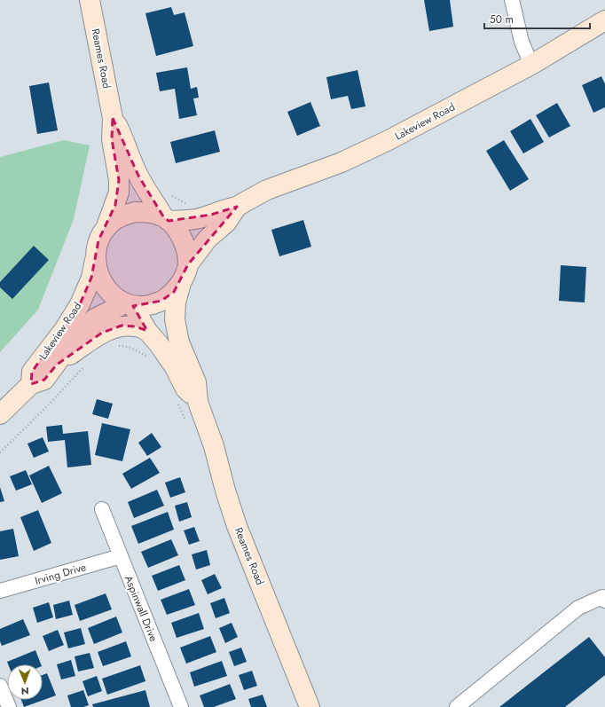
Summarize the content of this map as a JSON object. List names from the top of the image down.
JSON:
{
  "streets": {
    "main road": ["Reames Road", "Lakeview Road"],
    "street": ["Irving Drive", "Aspinwall Drive"]
  },
  "crossings": [
    ["Reames Road", "Lakeview Road"],
    ["Irving Drive", "Aspinwall Drive"]
  ],
  "scale_bar": "50 m",
  "north": "bottom"
}
